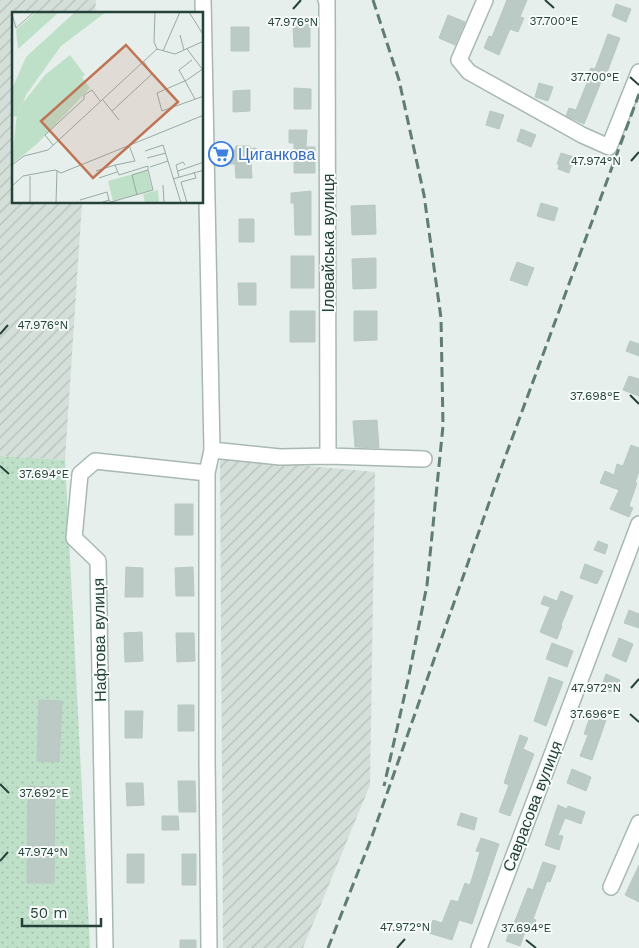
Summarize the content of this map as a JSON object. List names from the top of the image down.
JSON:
{
  "streets": {
    "street": ["Іловайська вулиця", "Нафтова вулиця", "Саврасова вулиця"]
  },
  "places": {
    "supermarket": ["Циганкова"]
  },
  "scale_bar": "50 m",
  "coordinates": [
    "37.700°E",
    "47.976°N",
    "47.974°N",
    "37.698°E",
    "37.694°E",
    "47.972°N",
    "37.696°E",
    "37.692°E"
  ]
}
